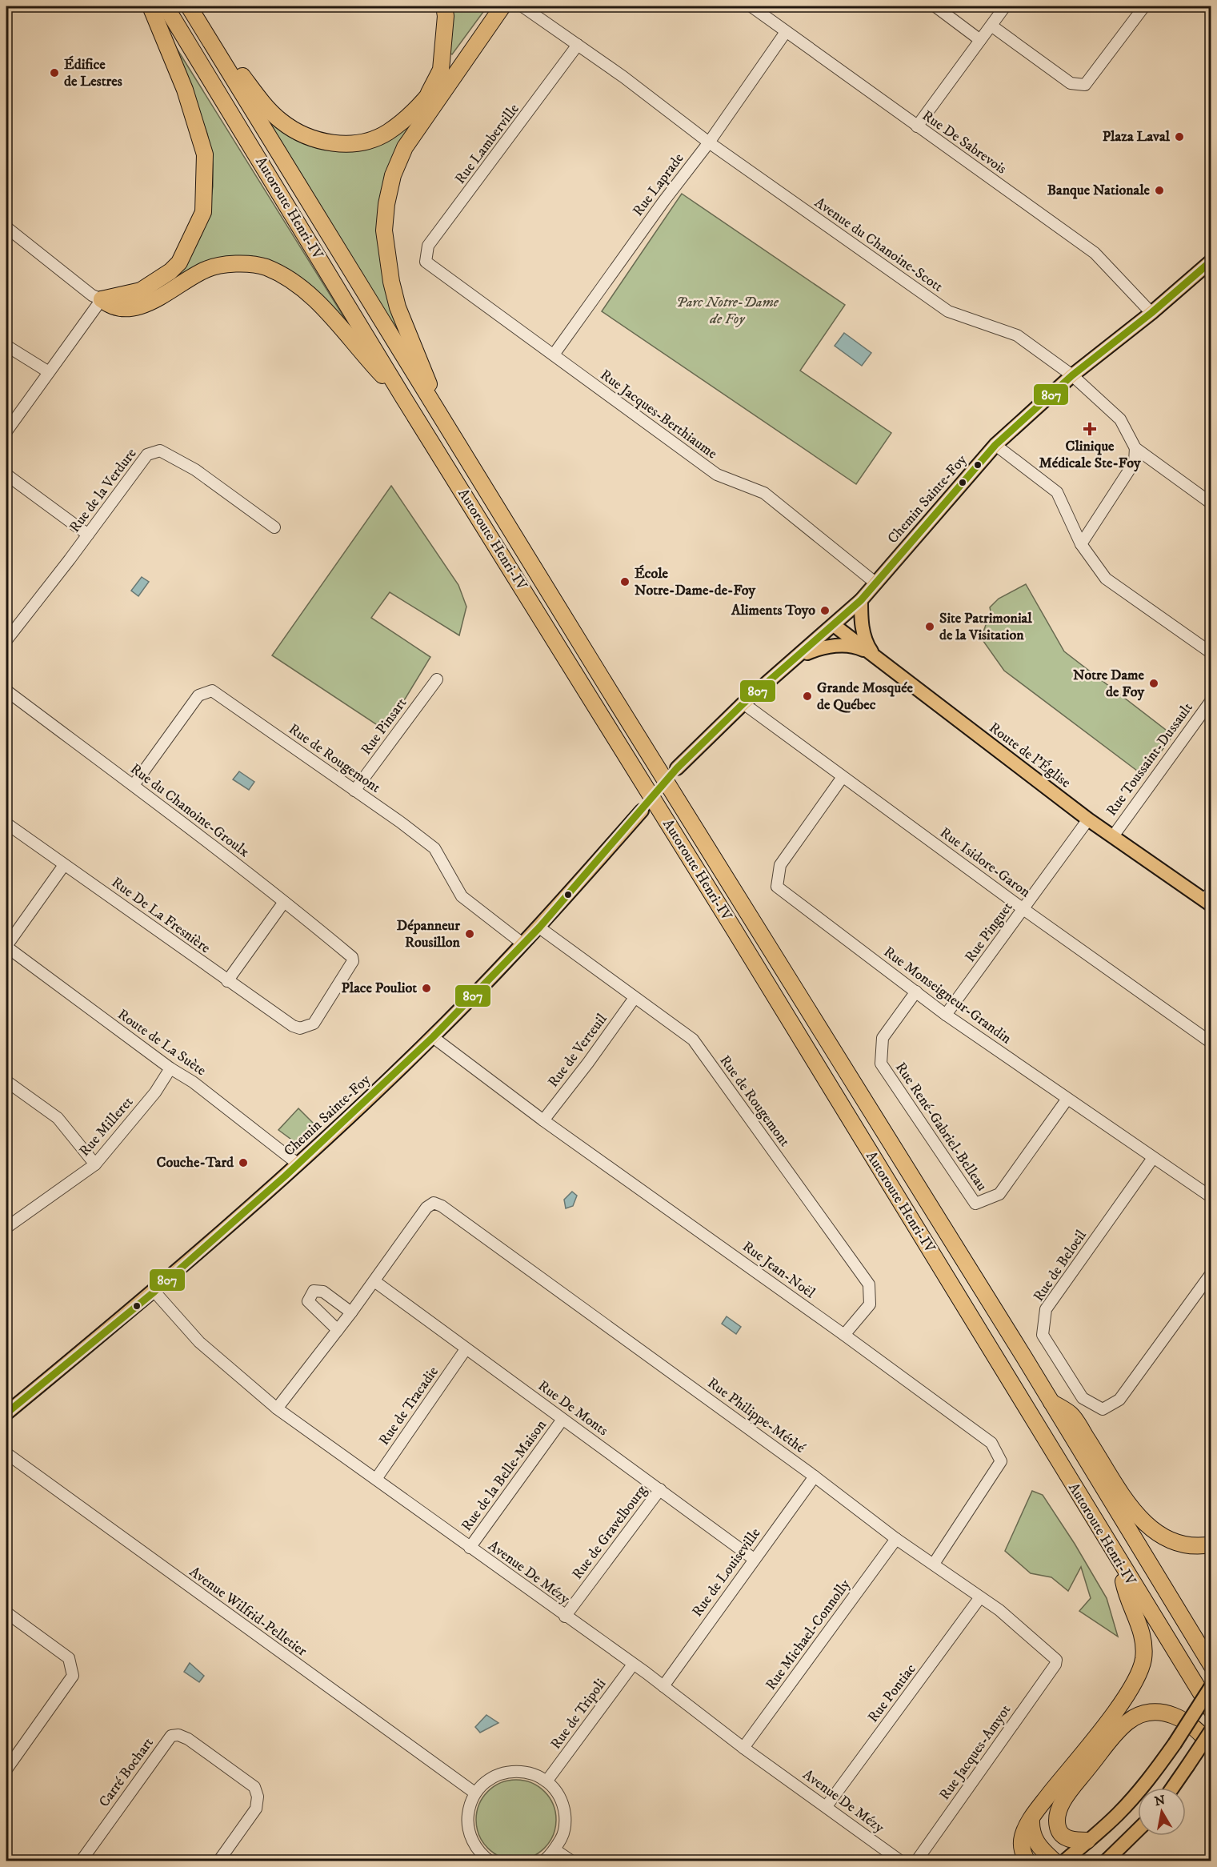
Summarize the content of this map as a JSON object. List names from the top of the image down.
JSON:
{
  "streets": {
    "highway": ["Autoroute Henri-IV"],
    "main road": ["Chemin Sainte-Foy", "Route de l'Église"],
    "street": [
      "Rue De Sabrevois",
      "Rue Lamberville",
      "Rue Laprade",
      "Avenue du Chanoine-Scott",
      "Rue Jacques-Berthiaume",
      "Rue de la Verdure",
      "Rue Pinsart",
      "Rue de Rougemont",
      "Rue Toussaint-Dussault",
      "Rue du Chanoine-Groulx",
      "Rue Isidore-Garon",
      "Rue De La Fresnière",
      "Rue Pinguet",
      "Rue Monseigneur-Grandin",
      "Route de La Suète",
      "Rue de Verteuil",
      "Rue Milleret",
      "Rue René-Gabriel-Belleau",
      "Rue de Beloeil",
      "Rue Jean-Noël",
      "Rue de Tracadie",
      "Rue De Monts",
      "Rue Philippe-Méthé",
      "Rue de la Belle-Maison",
      "Rue de Gravelbourg",
      "Avenue De Mézy",
      "Rue de Louiseville",
      "Avenue Wilfrid-Pelletier",
      "Rue Michael-Connolly",
      "Rue Pontiac",
      "Rue de Tripoli",
      "Rue Jacques-Amyot",
      "Carré Bochart"
    ]
  },
  "crossings": [
    ["Rue De Sabrevois", "Rue Laprade"],
    ["Rue De Sabrevois", "Chemin Sainte-Foy"],
    ["Rue Lamberville", "Avenue du Chanoine-Scott"],
    ["Rue Lamberville", "Rue Jacques-Berthiaume"],
    ["Rue Laprade", "Avenue du Chanoine-Scott"],
    ["Rue Laprade", "Rue Jacques-Berthiaume"],
    ["Avenue du Chanoine-Scott", "Chemin Sainte-Foy"],
    ["Rue Jacques-Berthiaume", "Chemin Sainte-Foy"],
    ["Chemin Sainte-Foy", "Route de l'Église"],
    ["Chemin Sainte-Foy", "Rue de Rougemont"],
    ["Chemin Sainte-Foy", "Rue Isidore-Garon"],
    ["Chemin Sainte-Foy", "Route de La Suète"],
    ["Chemin Sainte-Foy", "Rue Jean-Noël"],
    ["Chemin Sainte-Foy", "Avenue De Mézy"],
    ["Rue Pinsart", "Rue de Rougemont"],
    ["Route de l'Église", "Rue Toussaint-Dussault"],
    ["Route de l'Église", "Rue Pinguet"],
    ["Rue de Rougemont", "Rue du Chanoine-Groulx"],
    ["Rue de Rougemont", "Rue de Verteuil"],
    ["Rue de Rougemont", "Rue Jean-Noël"],
    ["Rue du Chanoine-Groulx", "Rue De La Fresnière"],
    ["Rue Isidore-Garon", "Rue Pinguet"],
    ["Rue Isidore-Garon", "Rue Monseigneur-Grandin"],
    ["Rue Pinguet", "Rue Monseigneur-Grandin"],
    ["Rue Monseigneur-Grandin", "Rue René-Gabriel-Belleau"],
    ["Rue Monseigneur-Grandin", "Rue de Beloeil"],
    ["Route de La Suète", "Rue Milleret"],
    ["Rue de Verteuil", "Rue Jean-Noël"],
    ["Rue Jean-Noël", "Rue Philippe-Méthé"],
    ["Rue de Tracadie", "Rue De Monts"],
    ["Rue de Tracadie", "Avenue De Mézy"],
    ["Rue De Monts", "Rue Philippe-Méthé"],
    ["Rue De Monts", "Rue de la Belle-Maison"],
    ["Rue De Monts", "Rue de Gravelbourg"],
    ["Rue De Monts", "Rue de Louiseville"],
    ["Rue Philippe-Méthé", "Rue de Louiseville"],
    ["Rue Philippe-Méthé", "Rue Michael-Connolly"],
    ["Rue Philippe-Méthé", "Rue Pontiac"],
    ["Rue Philippe-Méthé", "Rue Jacques-Amyot"],
    ["Rue de la Belle-Maison", "Avenue De Mézy"],
    ["Rue de Gravelbourg", "Avenue De Mézy"],
    ["Avenue De Mézy", "Rue de Louiseville"],
    ["Avenue De Mézy", "Rue Michael-Connolly"],
    ["Avenue De Mézy", "Rue Pontiac"],
    ["Avenue De Mézy", "Rue de Tripoli"]
  ],
  "parks": ["Parc Notre-Dame de Foy"],
  "places": {
    "other": [
      "Édifice de Lestres",
      "Plaza Laval",
      "Banque Nationale",
      "École Notre-Dame-de-Foy",
      "Aliments Toyo",
      "Site Patrimonial de la Visitation",
      "Notre Dame de Foy",
      "Grande Mosquée de Québec",
      "Dépanneur Rousillon",
      "Place Pouliot",
      "Couche-Tard"
    ],
    "health": ["Clinique Médicale Ste-Foy"]
  },
  "lines": ["transit line 807"],
  "north": "top"
}
